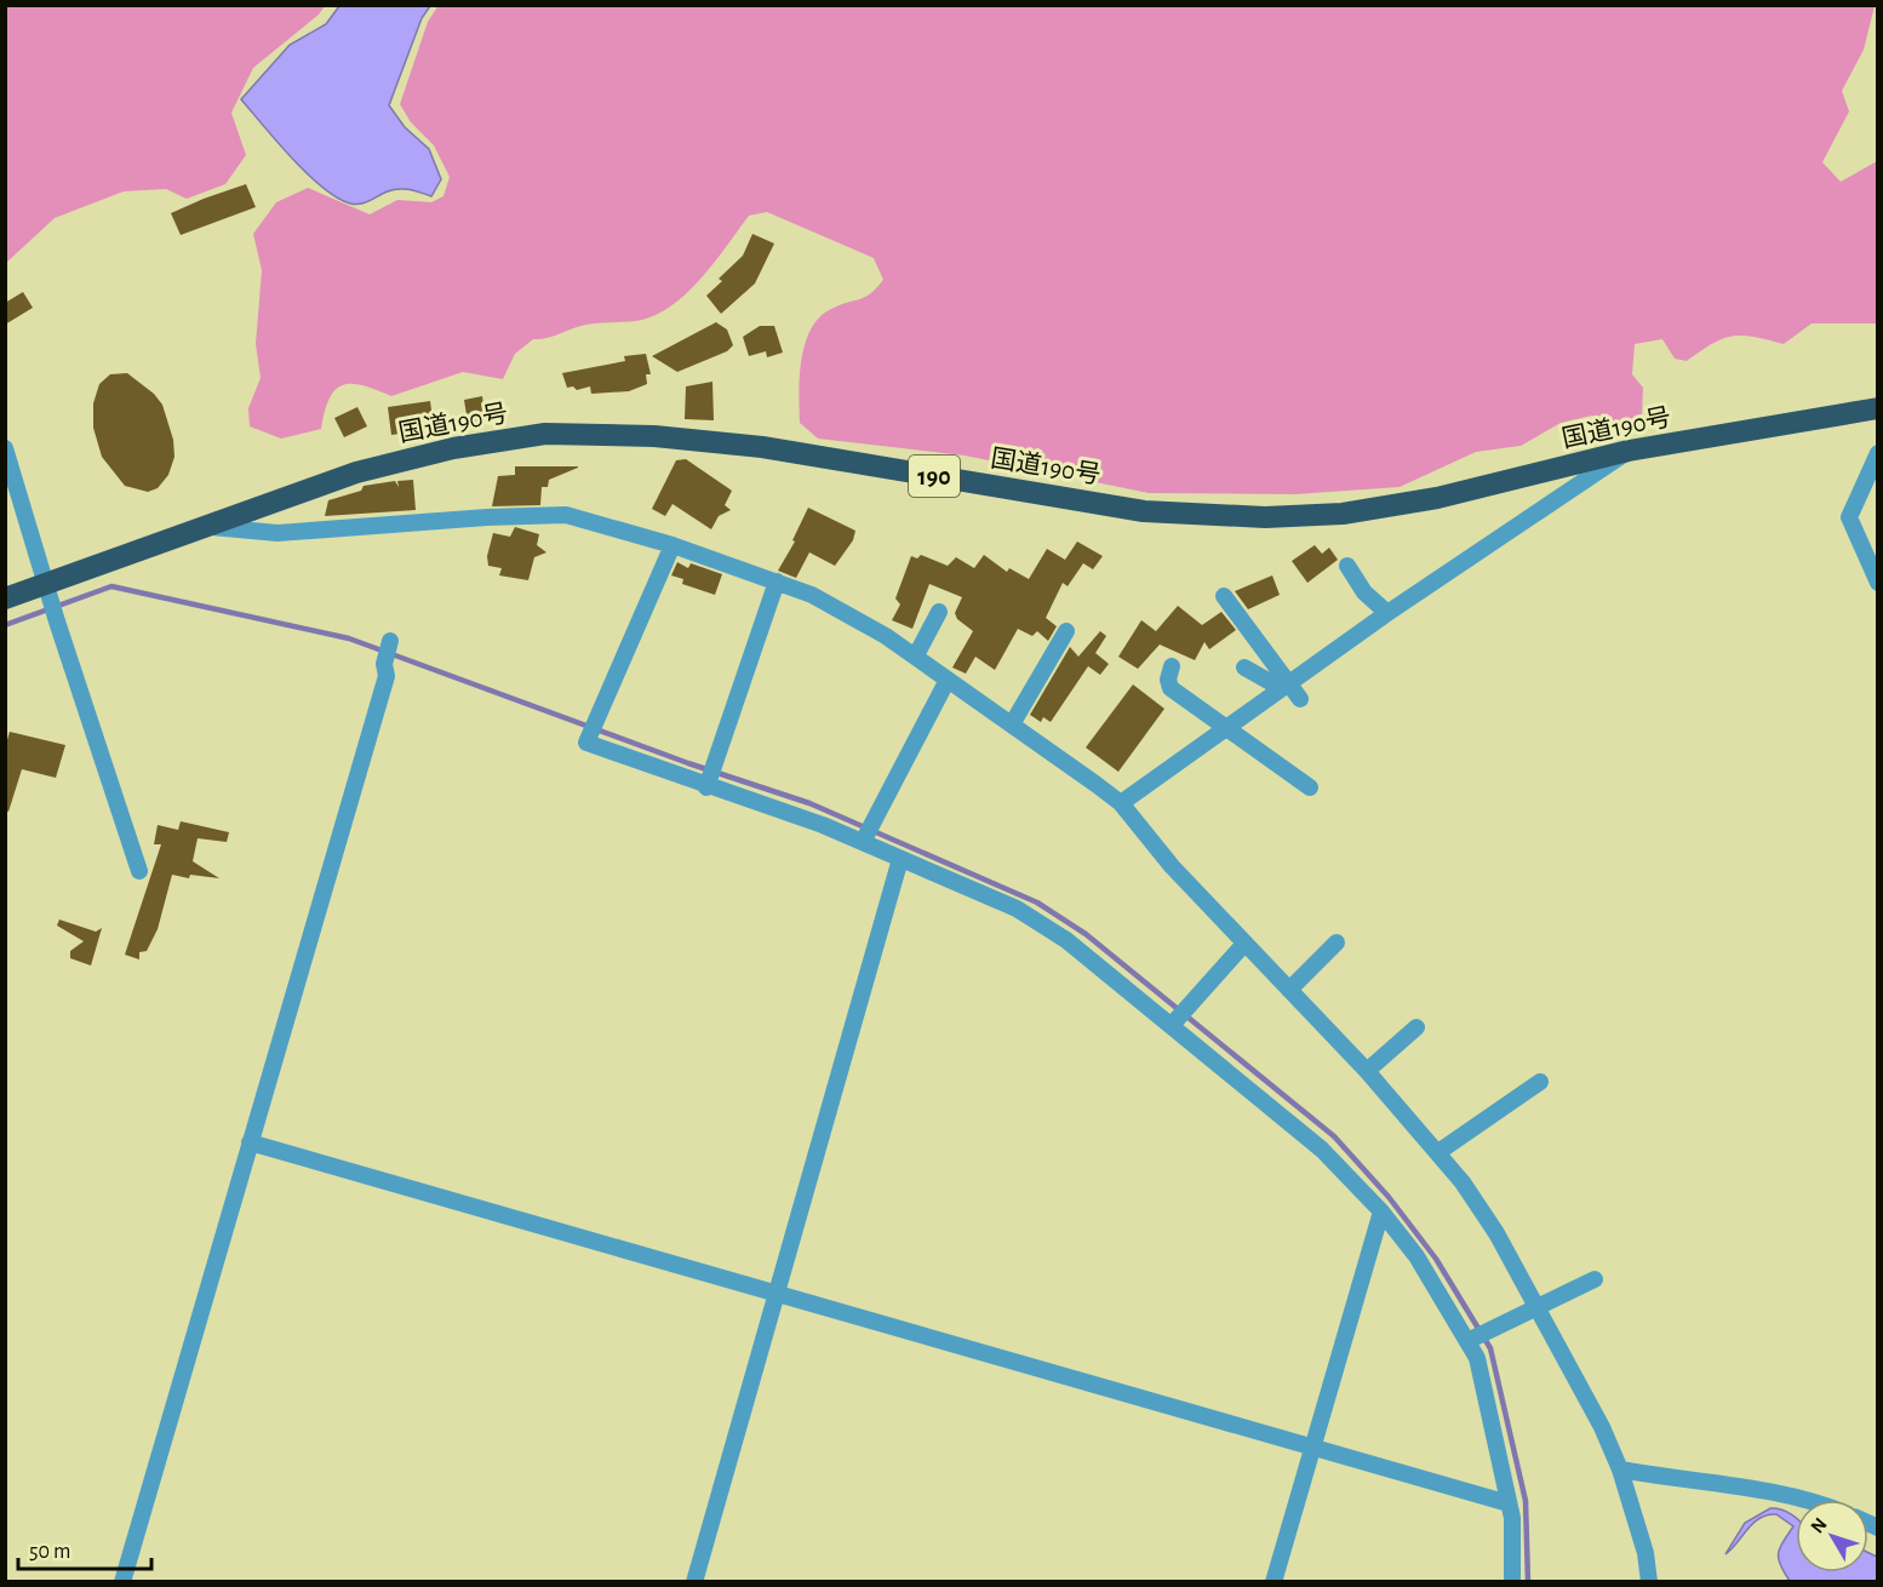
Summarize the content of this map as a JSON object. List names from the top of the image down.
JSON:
{
  "streets": {
    "highway": ["国道190号", "190"]
  },
  "scale_bar": "50 m",
  "north": "top left"
}
